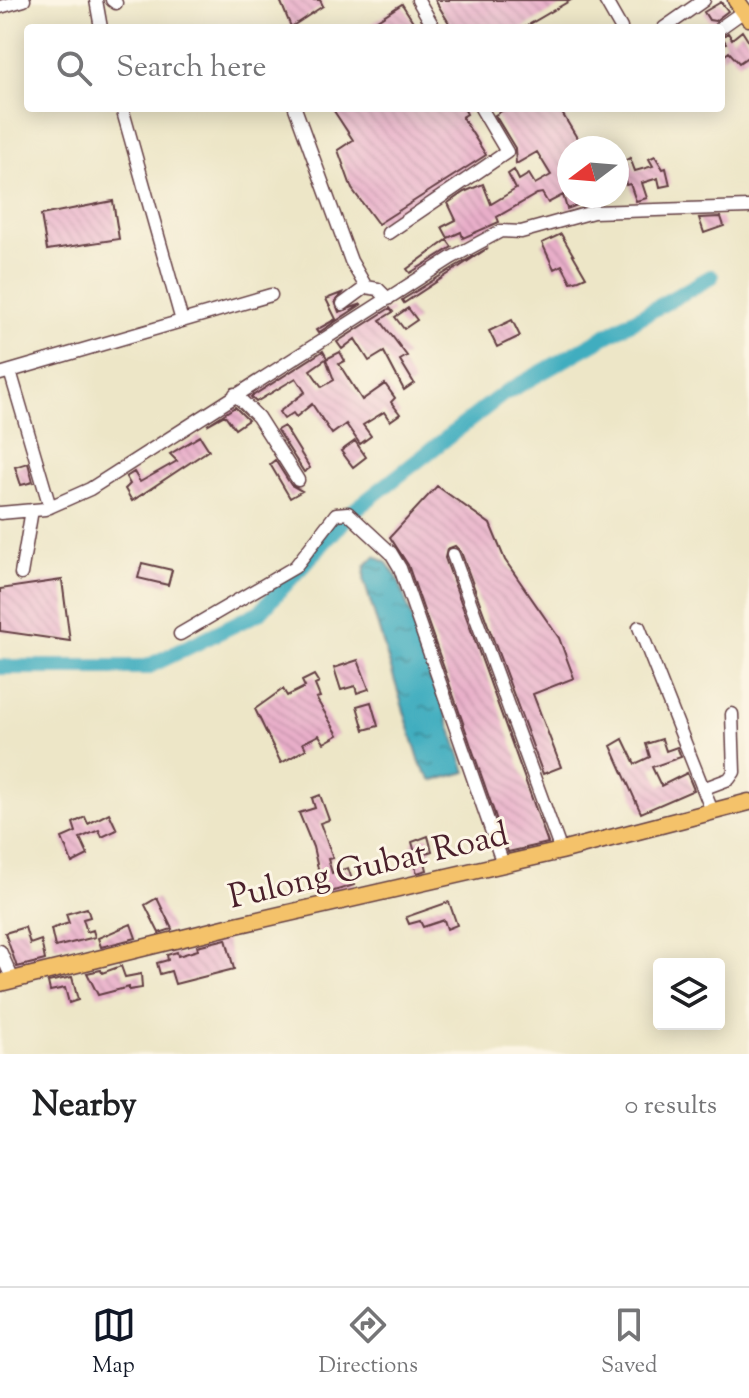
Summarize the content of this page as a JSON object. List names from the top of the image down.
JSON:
{
  "streets": {
    "main road": ["Pulong Gubat Road"]
  },
  "north": "left",
  "page": {
    "search": "Search here",
    "heading": ["Nearby", "0 results"],
    "nav": ["Map", "Directions", "Saved"]
  }
}
